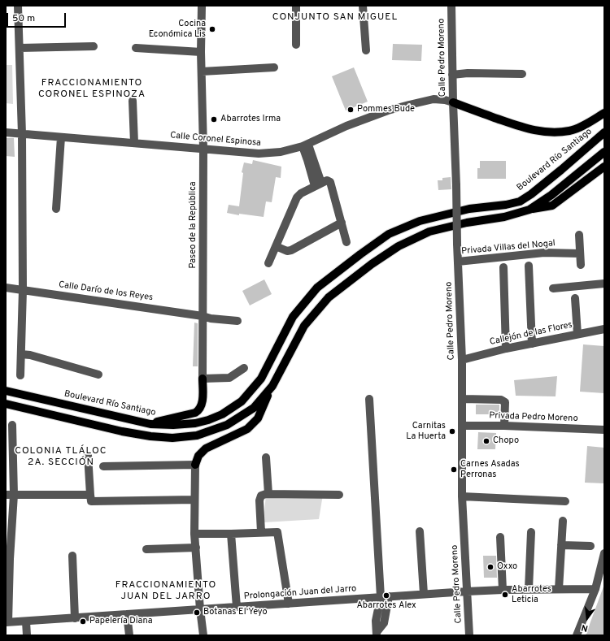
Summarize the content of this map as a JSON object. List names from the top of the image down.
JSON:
{
  "streets": {
    "main road": ["Boulevard Río Santiago"],
    "street": [
      "Calle Pedro Moreno",
      "Calle Coronel Espinosa",
      "Paseo de la República",
      "Privada Villas del Nogal",
      "Calle Darío de los Reyes",
      "Callejón de las Flores",
      "Privada Pedro Moreno",
      "Prolongación Juan del Jarro"
    ]
  },
  "crossings": [
    ["Calle Pedro Moreno", "Calle Coronel Espinosa"],
    ["Calle Pedro Moreno", "Privada Villas del Nogal"],
    ["Calle Pedro Moreno", "Callejón de las Flores"],
    ["Calle Pedro Moreno", "Privada Pedro Moreno"],
    ["Calle Pedro Moreno", "Prolongación Juan del Jarro"],
    ["Calle Coronel Espinosa", "Paseo de la República"],
    ["Paseo de la República", "Calle Darío de los Reyes"]
  ],
  "districts": [
    "CONJUNTO SAN MIGUEL",
    "FRACCIONAMIENTO CORONEL ESPINOZA",
    "COLONIA TLÁLOC 2A. SECCIÓN",
    "FRACCIONAMIENTO JUAN DEL JARRO"
  ],
  "places": [
    "Cocina Económica Lis",
    "Pommes Bude",
    "Abarrotes Irma",
    "Carnitas La Huerta",
    "Chopo",
    "Carnes Asadas Perronas",
    "Oxxo",
    "Abarrotes Leticia",
    "Abarrotes Alex",
    "Botanas El Yeyo",
    "Papelería Diana"
  ],
  "scale_bar": "50 m",
  "north": "bottom"
}
